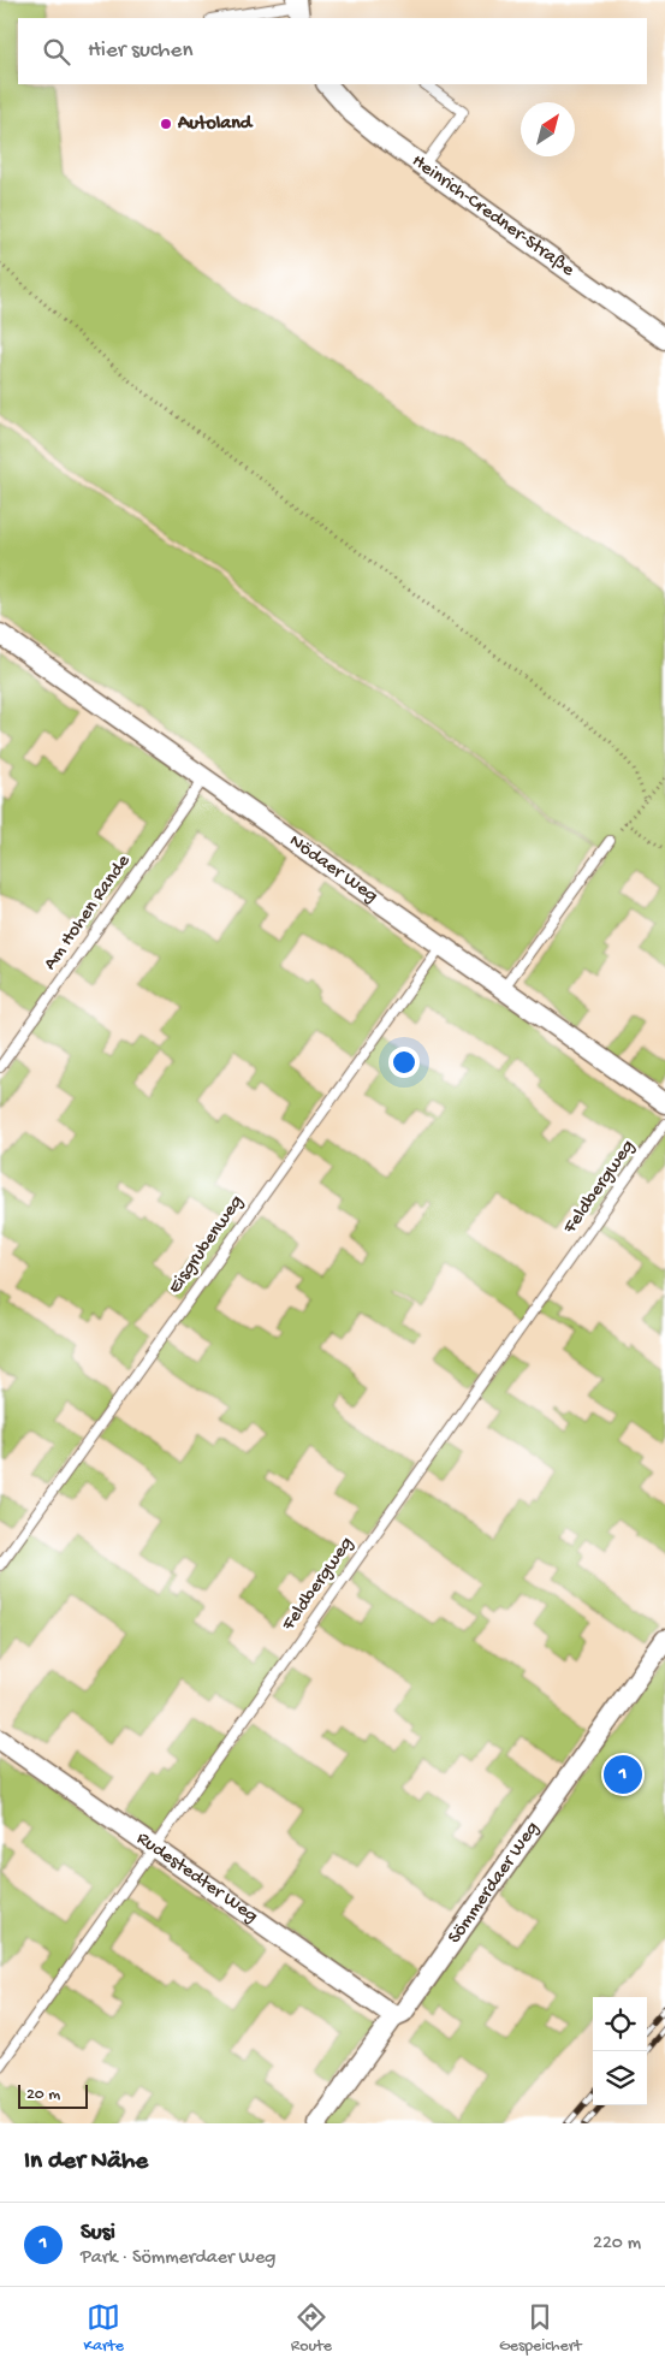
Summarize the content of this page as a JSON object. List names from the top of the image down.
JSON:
{
  "streets": {
    "street": [
      "Heinrich-Credner-Straße",
      "Nödaer Weg",
      "Rudestedter Weg",
      "Sömmerdaer Weg"
    ],
    "lane": ["Am Hohen Rande", "Feldbergweg", "Eisgrubenweg"]
  },
  "crossings": [
    ["Nödaer Weg", "Am Hohen Rande"],
    ["Nödaer Weg", "Eisgrubenweg"],
    ["Feldbergweg", "Rudestedter Weg"],
    ["Rudestedter Weg", "Sömmerdaer Weg"]
  ],
  "places": ["Autoland"],
  "scale_bar": "20 m",
  "north": "top right",
  "page": {
    "search": "Hier suchen",
    "pins": "1",
    "scale": "20 m",
    "heading": "In der Nähe",
    "list": [
      {
        "mark": "1",
        "name": "Susi",
        "note": "Park · Sömmerdaer Weg",
        "value": "220 m"
      }
    ],
    "nav": ["Karte", "Route", "Gespeichert"]
  }
}
